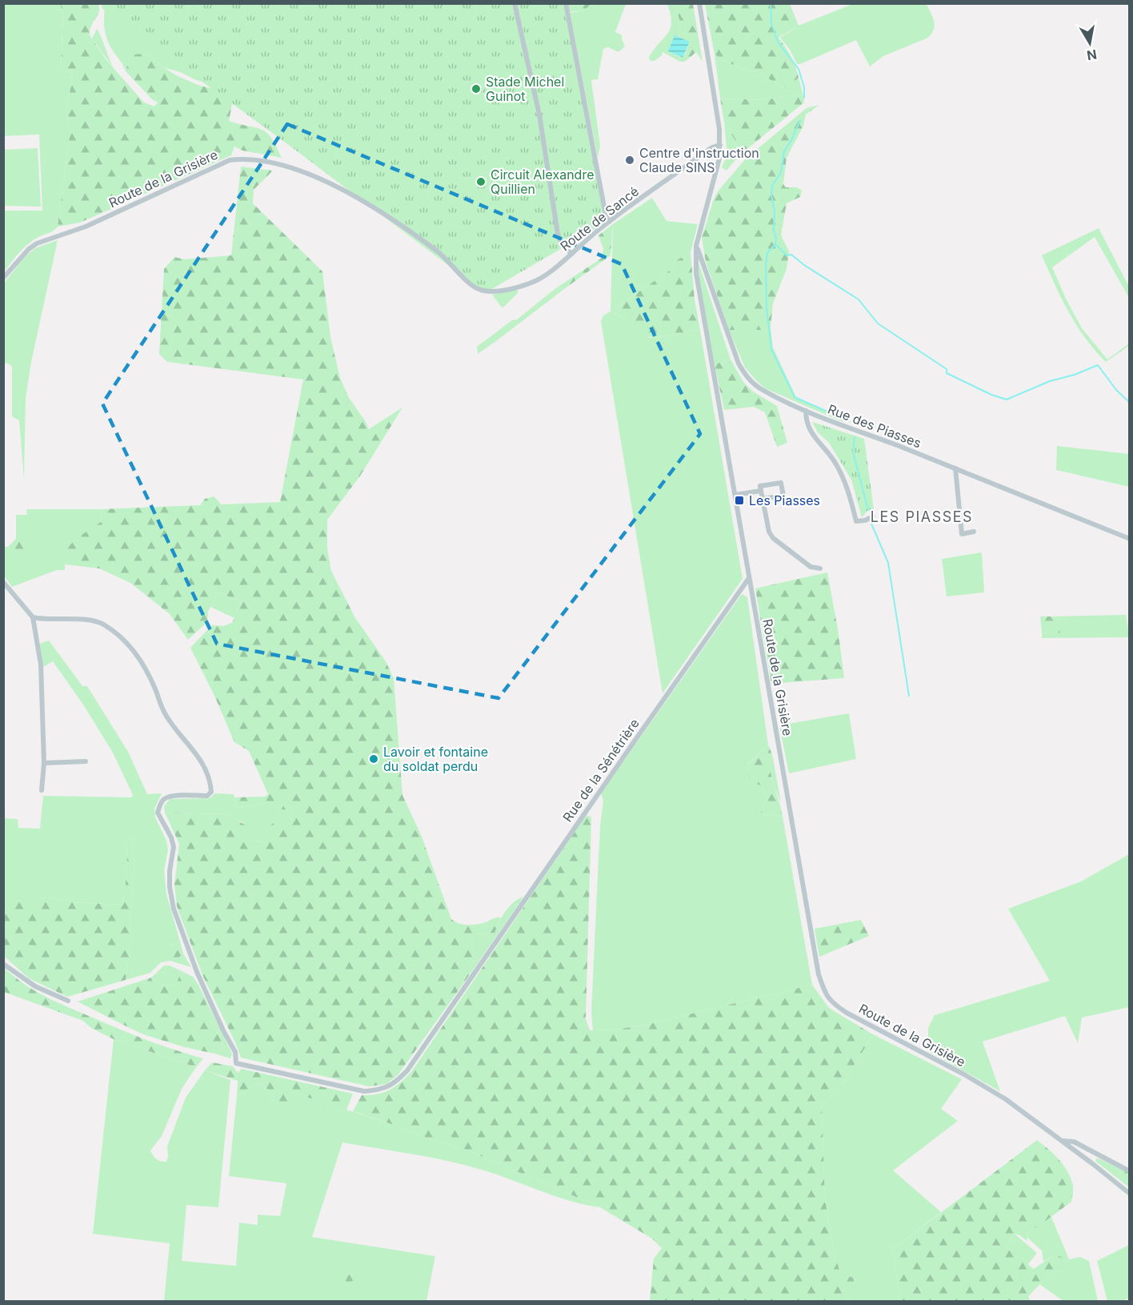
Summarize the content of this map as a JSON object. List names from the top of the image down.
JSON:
{
  "streets": {
    "street": [
      "Route de la Grisière",
      "Route de Sancé",
      "Rue des Piasses",
      "Rue de la Sénétrière"
    ]
  },
  "crossings": [
    ["Route de la Grisière", "Route de Sancé"],
    ["Route de la Grisière", "Rue des Piasses"],
    ["Route de la Grisière", "Rue de la Sénétrière"]
  ],
  "districts": ["LES PIASSES"],
  "places": {
    "other": [
      "Stade Michel Guinot",
      "Centre d'instruction Claude SINS",
      "Circuit Alexandre Quillien",
      "Lavoir et fontaine du soldat perdu"
    ],
    "transit": ["Les Piasses"]
  },
  "north": "bottom"
}
